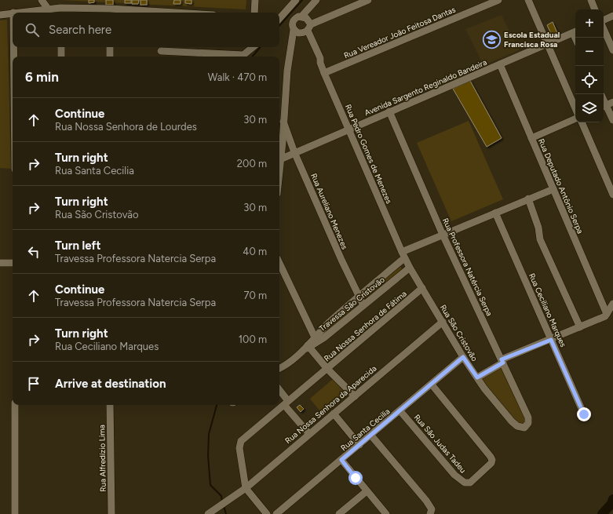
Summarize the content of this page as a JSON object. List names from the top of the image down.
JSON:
{
  "streets": {
    "street": [
      "Rua Vereador João Feitosa Dantas",
      "Avenida Sargento Reginaldo Bandeira",
      "Rua Pedro Gomes de Menezes",
      "Rua Deputado Antônio Serpa",
      "Rua Aureliano Menezes",
      "Rua Professora Natércia Serpa",
      "Travessa São Cristovão",
      "Rua Ceciliano Marques",
      "Rua Nossa Senhora de Fátima",
      "Rua São Cristovão",
      "Rua Nossa Senhora da Aparecida",
      "Rua Santa Cecilia",
      "Rua São Judas Tadeu",
      "Rua Alfredízio Lima"
    ]
  },
  "crossings": [
    ["Rua Vereador João Feitosa Dantas", "Rua Pedro Gomes de Menezes"],
    ["Avenida Sargento Reginaldo Bandeira", "Rua Pedro Gomes de Menezes"],
    ["Avenida Sargento Reginaldo Bandeira", "Rua Deputado Antônio Serpa"],
    ["Avenida Sargento Reginaldo Bandeira", "Rua Aureliano Menezes"],
    ["Avenida Sargento Reginaldo Bandeira", "Rua Professora Natércia Serpa"],
    ["Rua Pedro Gomes de Menezes", "Rua São Cristovão"],
    ["Rua Aureliano Menezes", "Travessa São Cristovão"],
    ["Rua Professora Natércia Serpa", "Rua São Cristovão"],
    ["Travessa São Cristovão", "Rua Nossa Senhora de Fátima"],
    ["Travessa São Cristovão", "Rua São Cristovão"],
    ["Rua Nossa Senhora de Fátima", "Rua São Cristovão"],
    ["Rua São Cristovão", "Rua Nossa Senhora da Aparecida"],
    ["Rua São Cristovão", "Rua Santa Cecilia"],
    ["Rua Santa Cecilia", "Rua São Judas Tadeu"]
  ],
  "places": {
    "school or university": ["Escola Estadual Francisca Rosa"]
  },
  "page": {
    "map_buttons": ["+", "−"],
    "search": "Search here",
    "heading": ["6 min", "Walk · 470 m"],
    "list": [
      ["Continue", "Rua Nossa Senhora de Lourdes", "30 m"],
      ["Turn right", "Rua Santa Cecilia", "200 m"],
      ["Turn right", "Rua São Cristovão", "30 m"],
      ["Turn left", "Travessa Professora Natercia Serpa", "40 m"],
      ["Continue", "Travessa Professora Natercia Serpa", "70 m"],
      ["Turn right", "Rua Ceciliano Marques", "100 m"],
      "Arrive at destination"
    ]
  }
}
